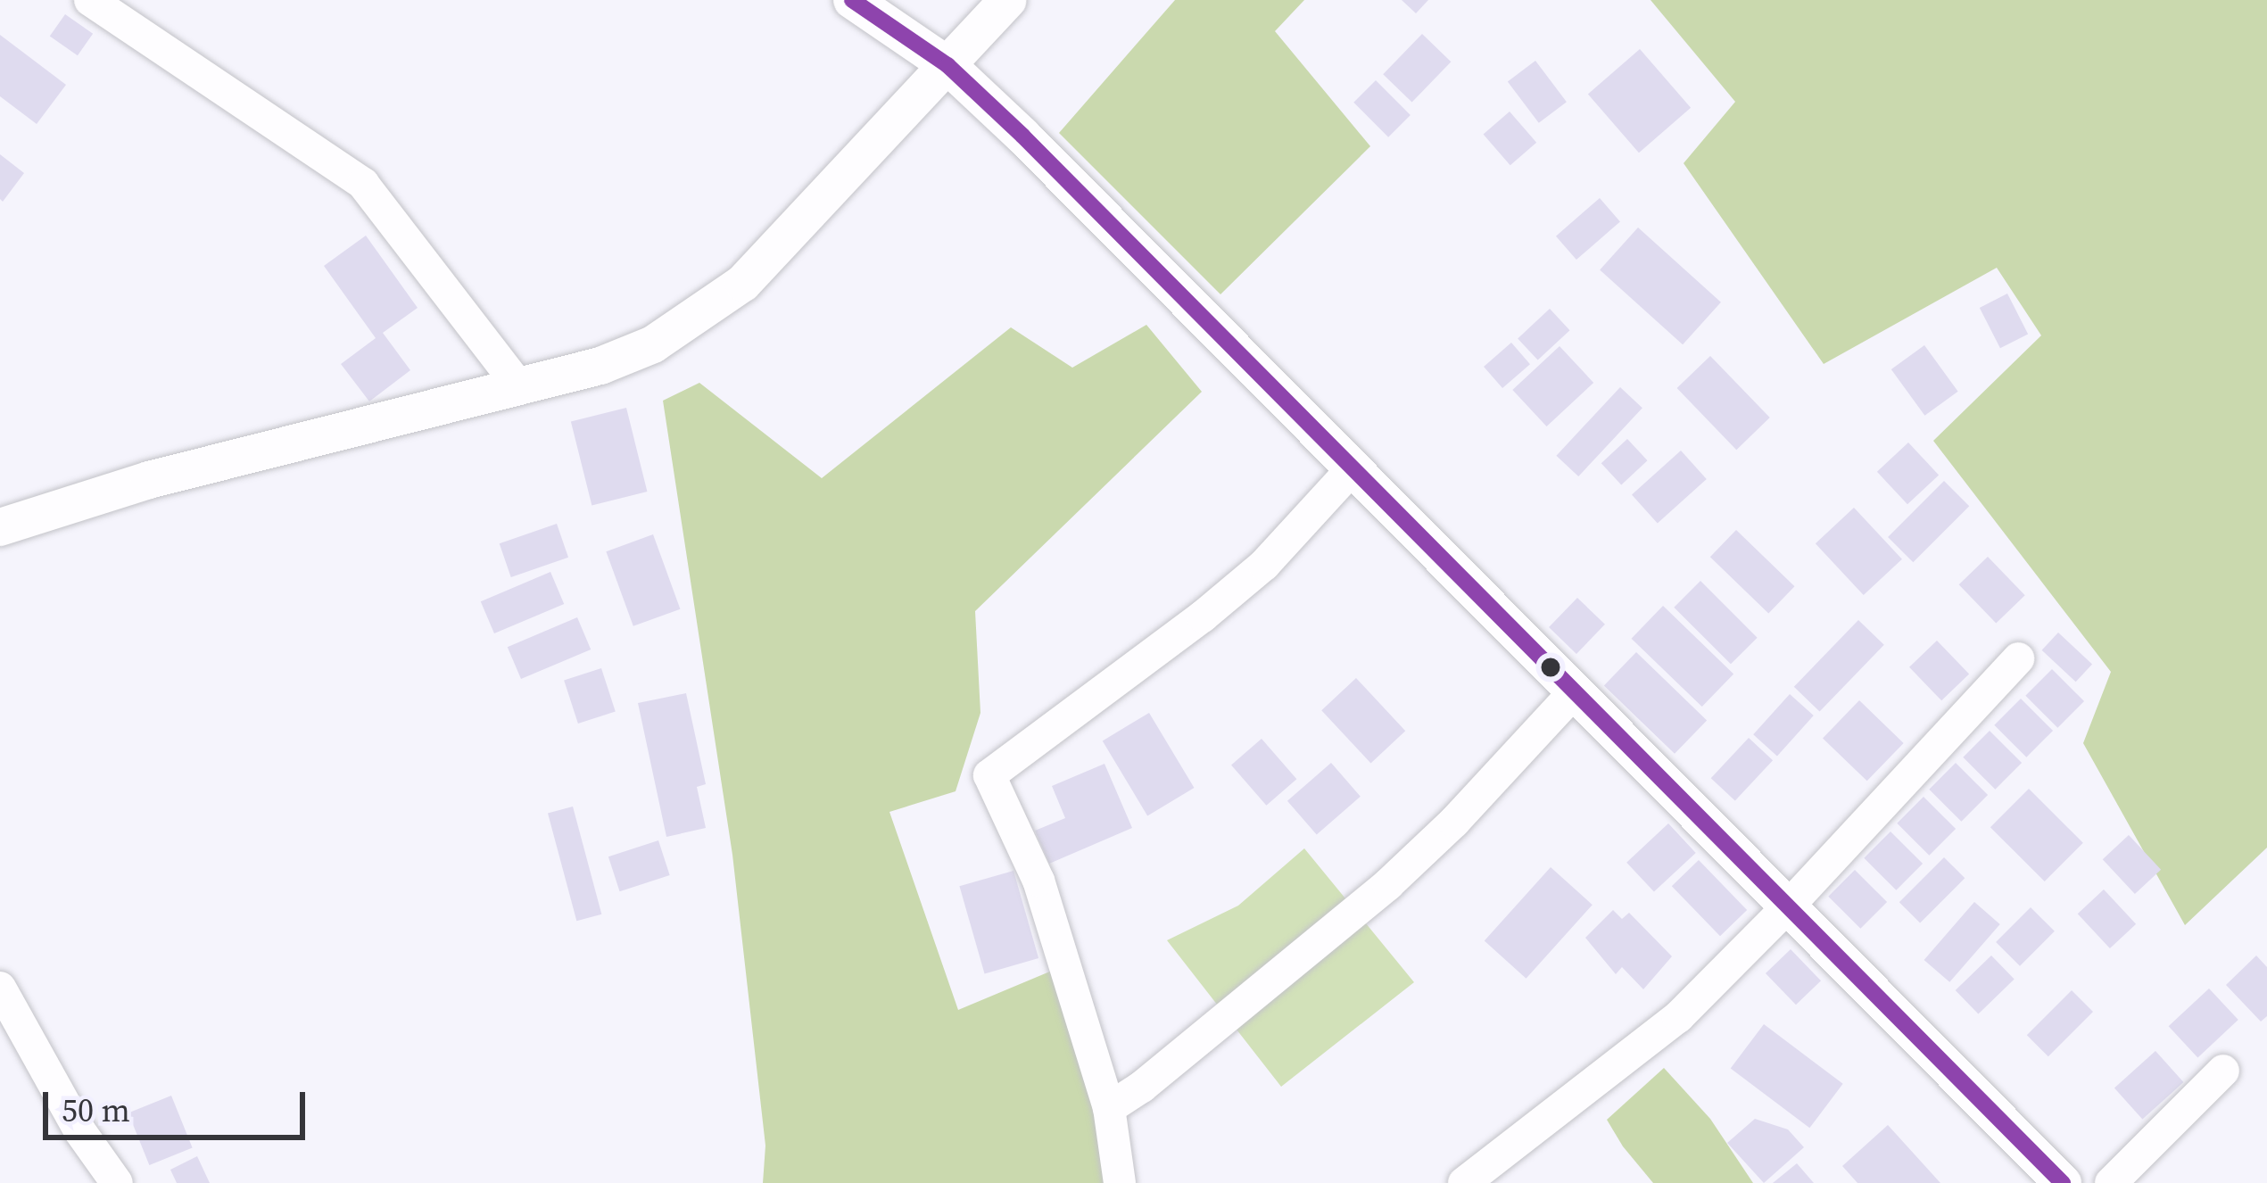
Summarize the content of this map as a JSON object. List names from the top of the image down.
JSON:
{
  "scale_bar": "50 m"
}
